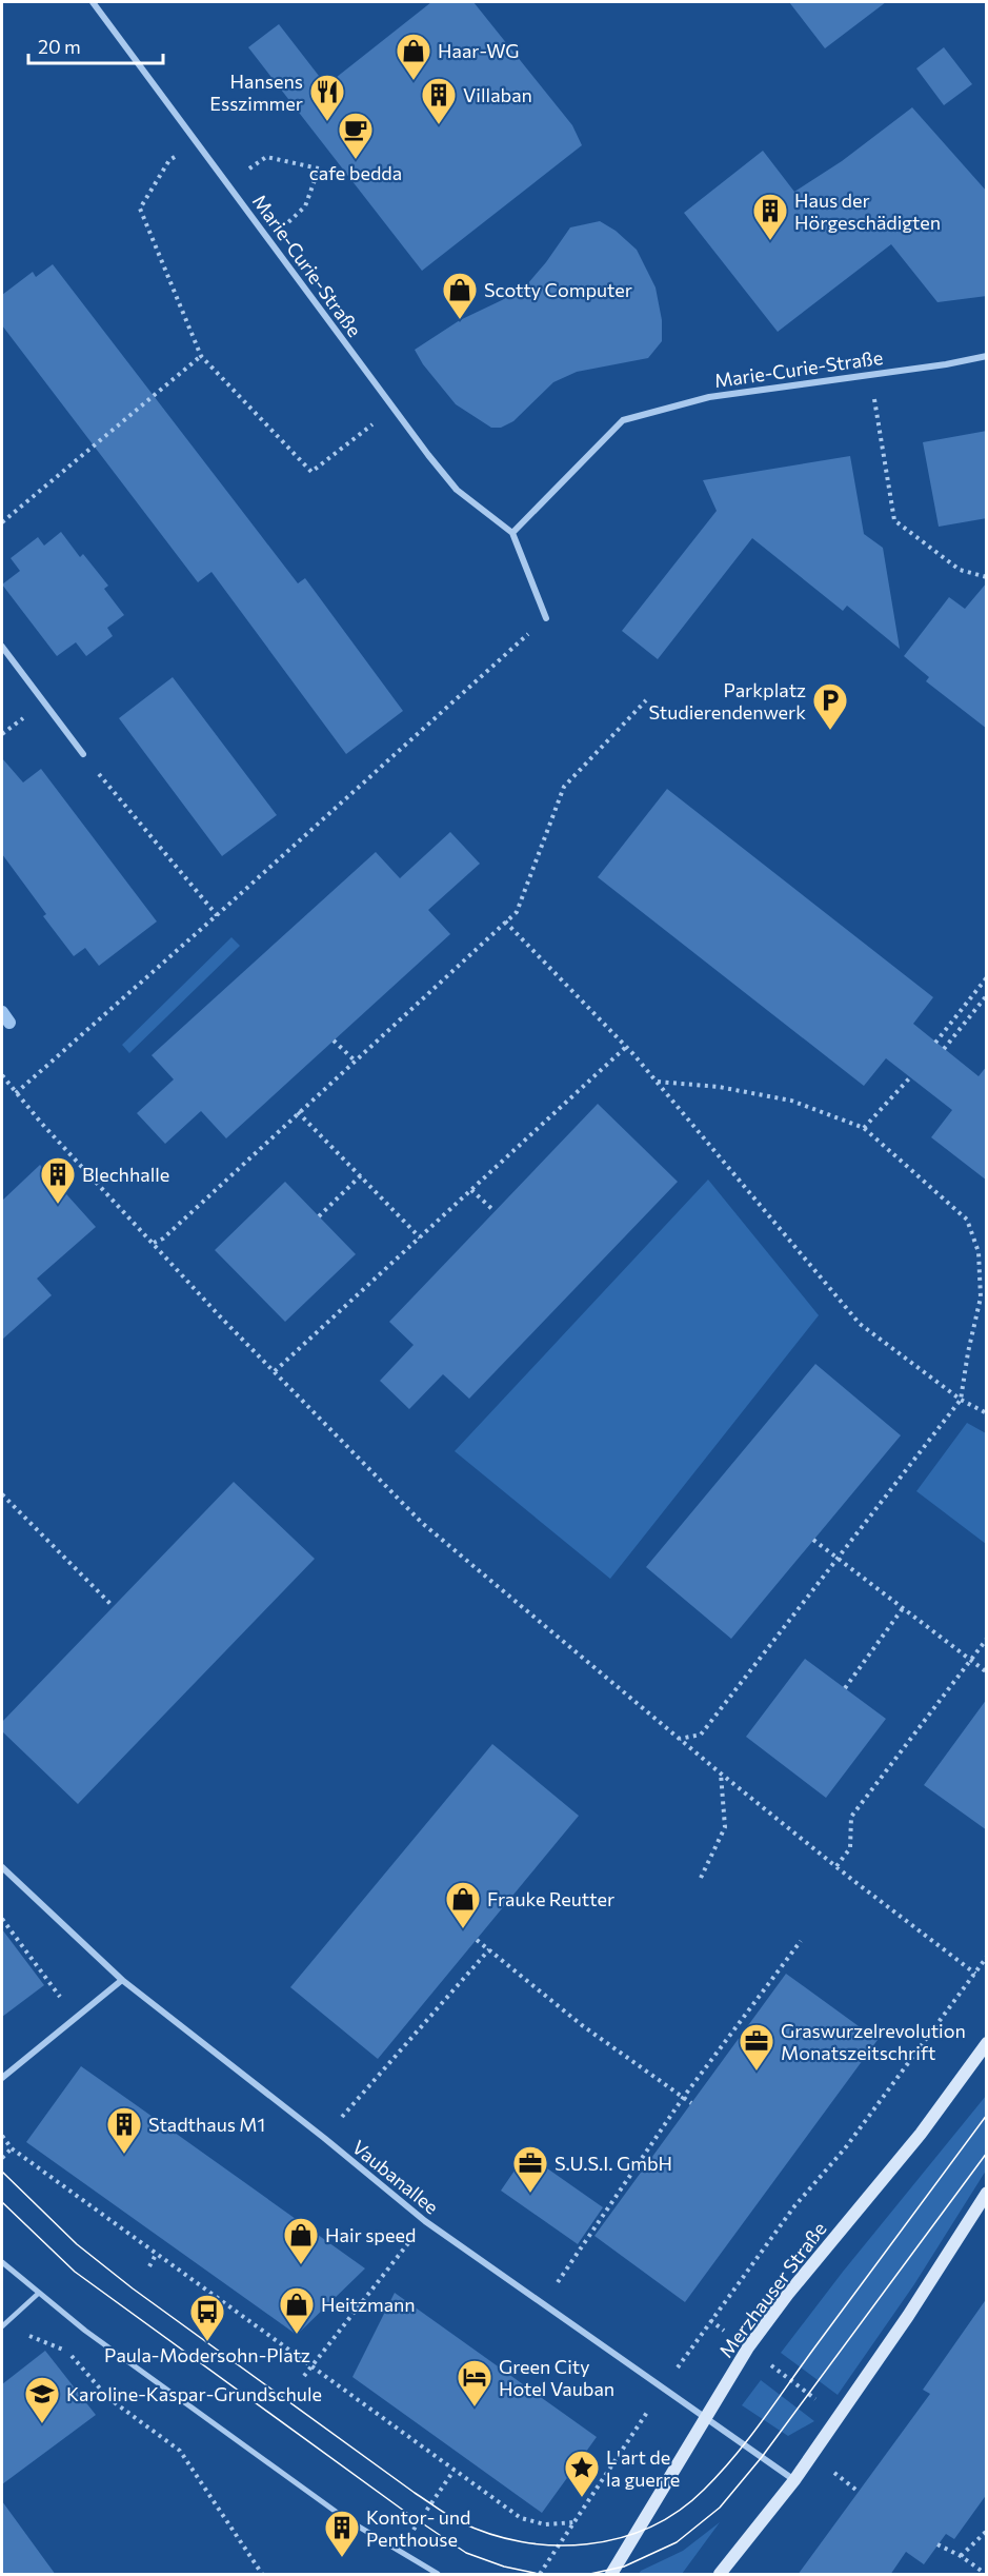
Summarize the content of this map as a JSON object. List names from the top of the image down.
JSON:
{
  "streets": {
    "main road": ["Merzhauser Straße"],
    "street": ["Marie-Curie-Straße", "Vaubanallee"]
  },
  "crossings": [
    ["Vaubanallee", "Merzhauser Straße"]
  ],
  "places": {
    "shop": [
      "Haar-WG",
      "Scotty Computer",
      "Frauke Reutter",
      "Hair speed",
      "Heitzmann"
    ],
    "restaurant": ["Hansens Esszimmer"],
    "building": [
      "Villaban",
      "Haus der Hörgeschädigten",
      "Blechhalle",
      "Stadthaus M1",
      "Kontor- und Penthouse"
    ],
    "cafe": ["cafe bedda"],
    "parking": ["Parkplatz Studierendenwerk"],
    "office": ["Graswurzelrevolution Monatszeitschrift", "S.U.S.I. GmbH"],
    "bus stop": ["Paula-Modersohn-Platz"],
    "hotel": ["Green City Hotel Vauban"],
    "school or university": ["Karoline-Kaspar-Grundschule"],
    "place": ["L'art de la guerre"]
  },
  "scale_bar": "20 m"
}
